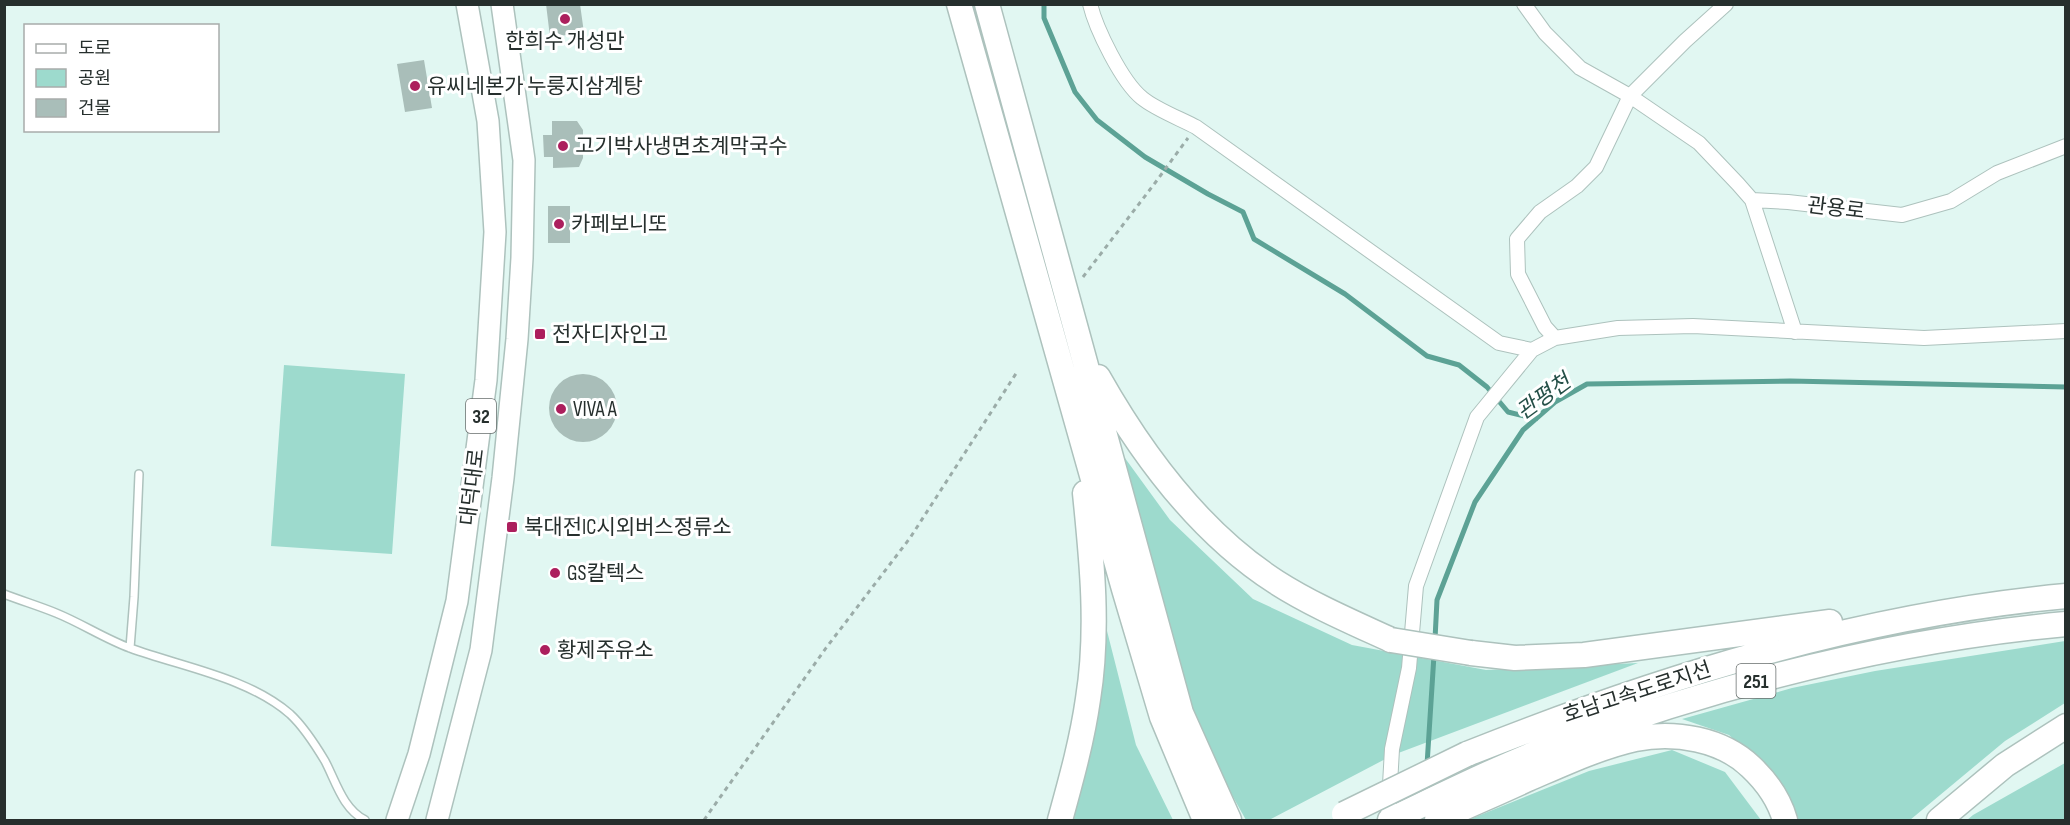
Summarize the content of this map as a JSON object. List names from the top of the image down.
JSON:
{
  "streets": {
    "highway": ["251", "호남고속도로지선"],
    "main road": ["32", "대덕대로"],
    "street": ["관용로"]
  },
  "water": ["관평천"],
  "places": {
    "other": [
      "한희수 개성만",
      "유씨네본가 누룽지삼계탕",
      "고기박사냉면초계막국수",
      "카페보니또",
      "VIVA A",
      "GS칼텍스",
      "황제주유소"
    ],
    "transit": ["전자디자인고", "북대전IC시외버스정류소"]
  },
  "legend": ["도로", "공원", "건물"]
}
